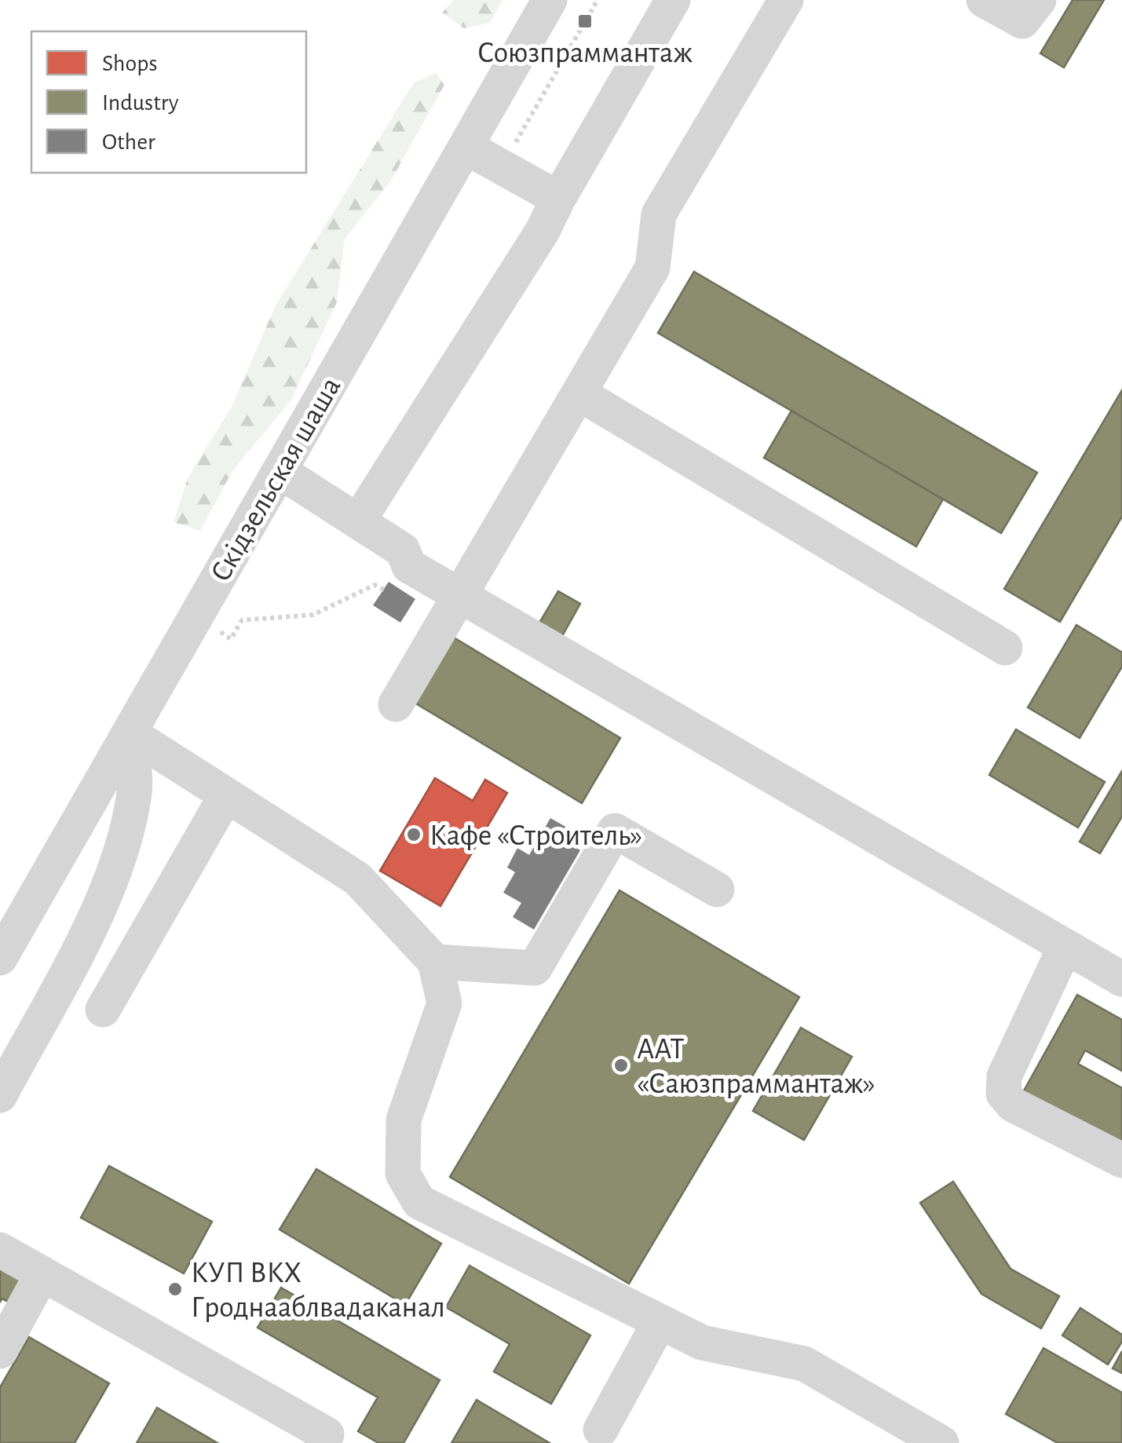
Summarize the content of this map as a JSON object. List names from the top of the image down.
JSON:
{
  "streets": {
    "street": ["Скідзельская шаша"]
  },
  "places": {
    "transit": ["Союзпраммантаж"],
    "other": ["Кафе «Строитель»", "ААТ «Саюзпраммантаж»", "КУП ВКХ Гроднааблвадаканал"]
  },
  "legend": ["Shops", "Industry", "Other"]
}
